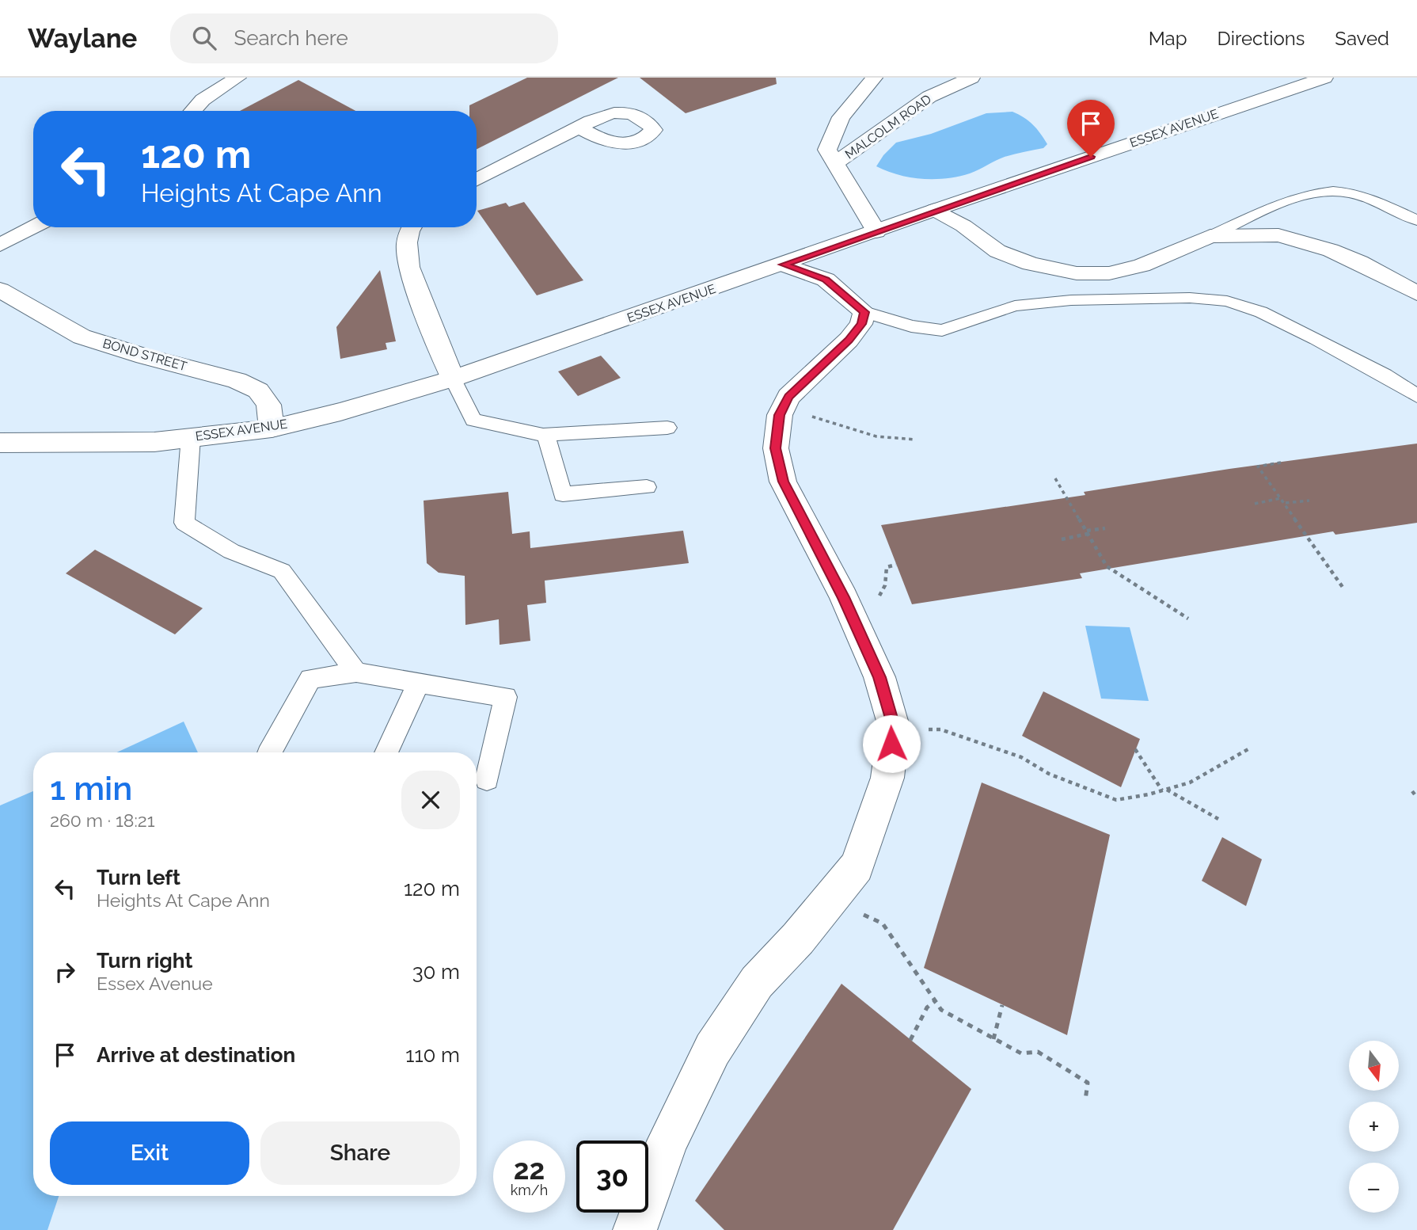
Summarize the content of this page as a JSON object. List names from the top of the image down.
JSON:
{
  "streets": {
    "street": ["MALCOLM ROAD", "ESSEX AVENUE", "BOND STREET"]
  },
  "crossings": [
    ["ESSEX AVENUE", "BOND STREET"]
  ],
  "north": "bottom",
  "page": {
    "header": "Waylane",
    "search": "Search here",
    "nav": ["Map", "Directions", "Saved"],
    "turn": ["120 m", "Heights At Cape Ann"],
    "heading": ["1 min", "260 m · 18:21"],
    "list": [
      {
        "name": "Turn left",
        "note": "Heights At Cape Ann",
        "value": "120 m"
      },
      {
        "name": "Turn right",
        "note": "Essex Avenue",
        "value": "30 m"
      },
      {
        "name": "Arrive at destination",
        "value": "110 m"
      }
    ],
    "map_buttons": ["+", "−"],
    "buttons": ["Exit", "Share"],
    "speed": "22 km/h",
    "limit": "30"
  }
}
